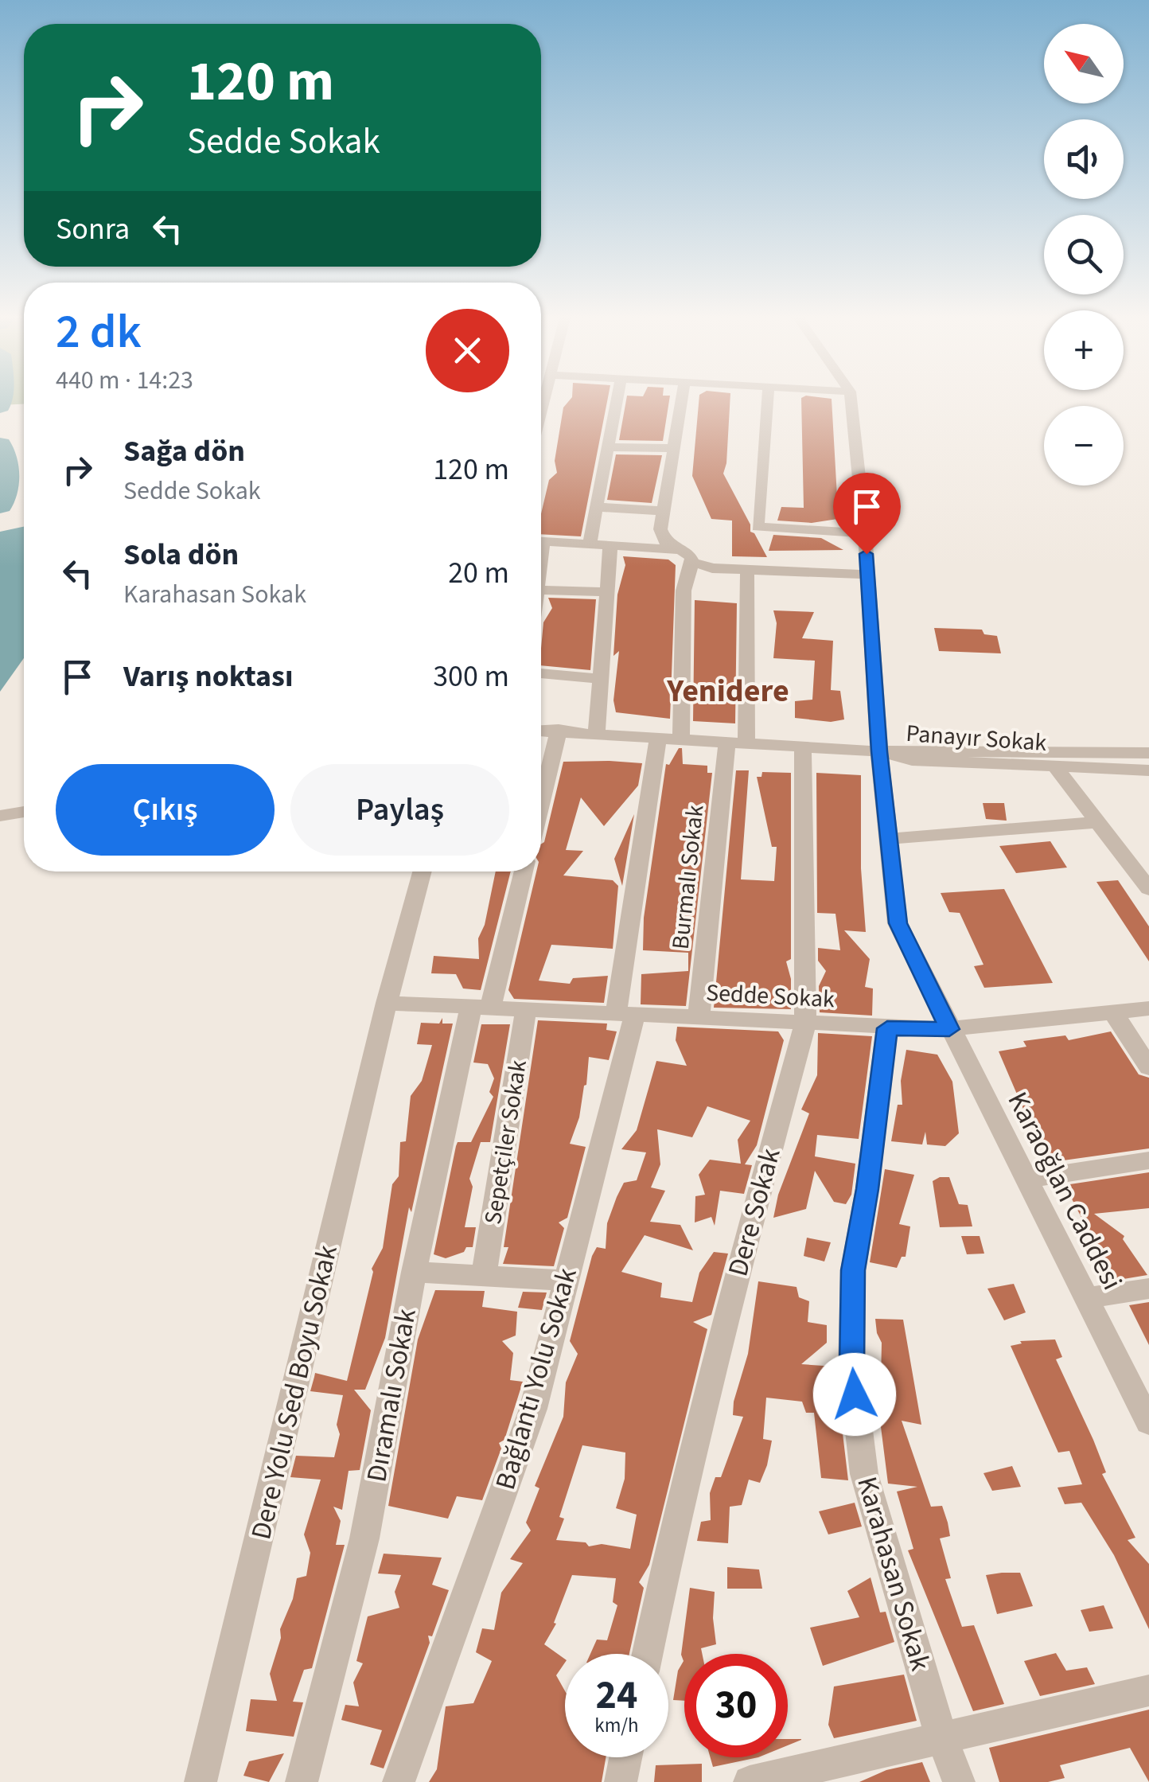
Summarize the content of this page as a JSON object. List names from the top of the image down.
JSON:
{
  "streets": {
    "street": [
      "Panayır Sokak",
      "Burmalı Sokak",
      "Sedde Sokak",
      "Sepetçiler Sokak",
      "Karaoğlan Caddesi",
      "Dere Sokak",
      "Bağlantı Yolu Sokak",
      "Dere Yolu Sed Boyu Sokak",
      "Dıramalı Sokak",
      "Karahasan Sokak"
    ]
  },
  "crossings": [
    ["Burmalı Sokak", "Sedde Sokak"],
    ["Sedde Sokak", "Sepetçiler Sokak"],
    ["Sedde Sokak", "Karaoğlan Caddesi"],
    ["Sedde Sokak", "Dere Sokak"],
    ["Sedde Sokak", "Bağlantı Yolu Sokak"],
    ["Sedde Sokak", "Dere Yolu Sed Boyu Sokak"],
    ["Sedde Sokak", "Dıramalı Sokak"],
    ["Sedde Sokak", "Karahasan Sokak"]
  ],
  "districts": ["Yenidere"],
  "north": "top left",
  "page": {
    "map_buttons": ["+", "−"],
    "turn": ["120 m", "Sedde Sokak"],
    "then": "Sonra",
    "heading": ["2 dk", "440 m · 14:23"],
    "list": [
      {
        "name": "Sağa dön",
        "note": "Sedde Sokak",
        "value": "120 m"
      },
      {
        "name": "Sola dön",
        "note": "Karahasan Sokak",
        "value": "20 m"
      },
      {
        "name": "Varış noktası",
        "value": "300 m"
      }
    ],
    "buttons": ["Çıkış", "Paylaş"],
    "speed": "24 km/h",
    "limit": "30"
  }
}
